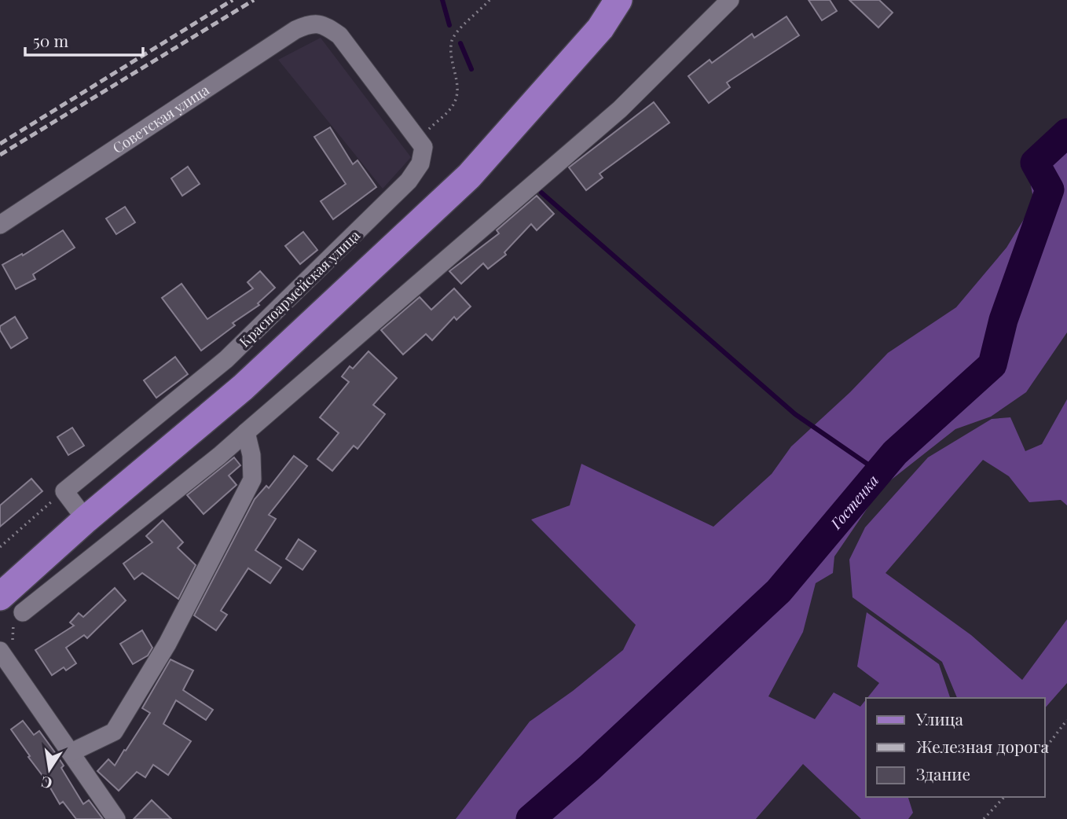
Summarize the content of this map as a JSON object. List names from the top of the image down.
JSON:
{
  "streets": {
    "street": ["Советская улица", "Красноармейская улица"]
  },
  "crossings": [
    ["Советская улица", "Красноармейская улица"]
  ],
  "water": ["Гостенка"],
  "legend": ["Улица", "Железная дорога", "Здание"],
  "scale_bar": "50 m",
  "north": "bottom"
}
